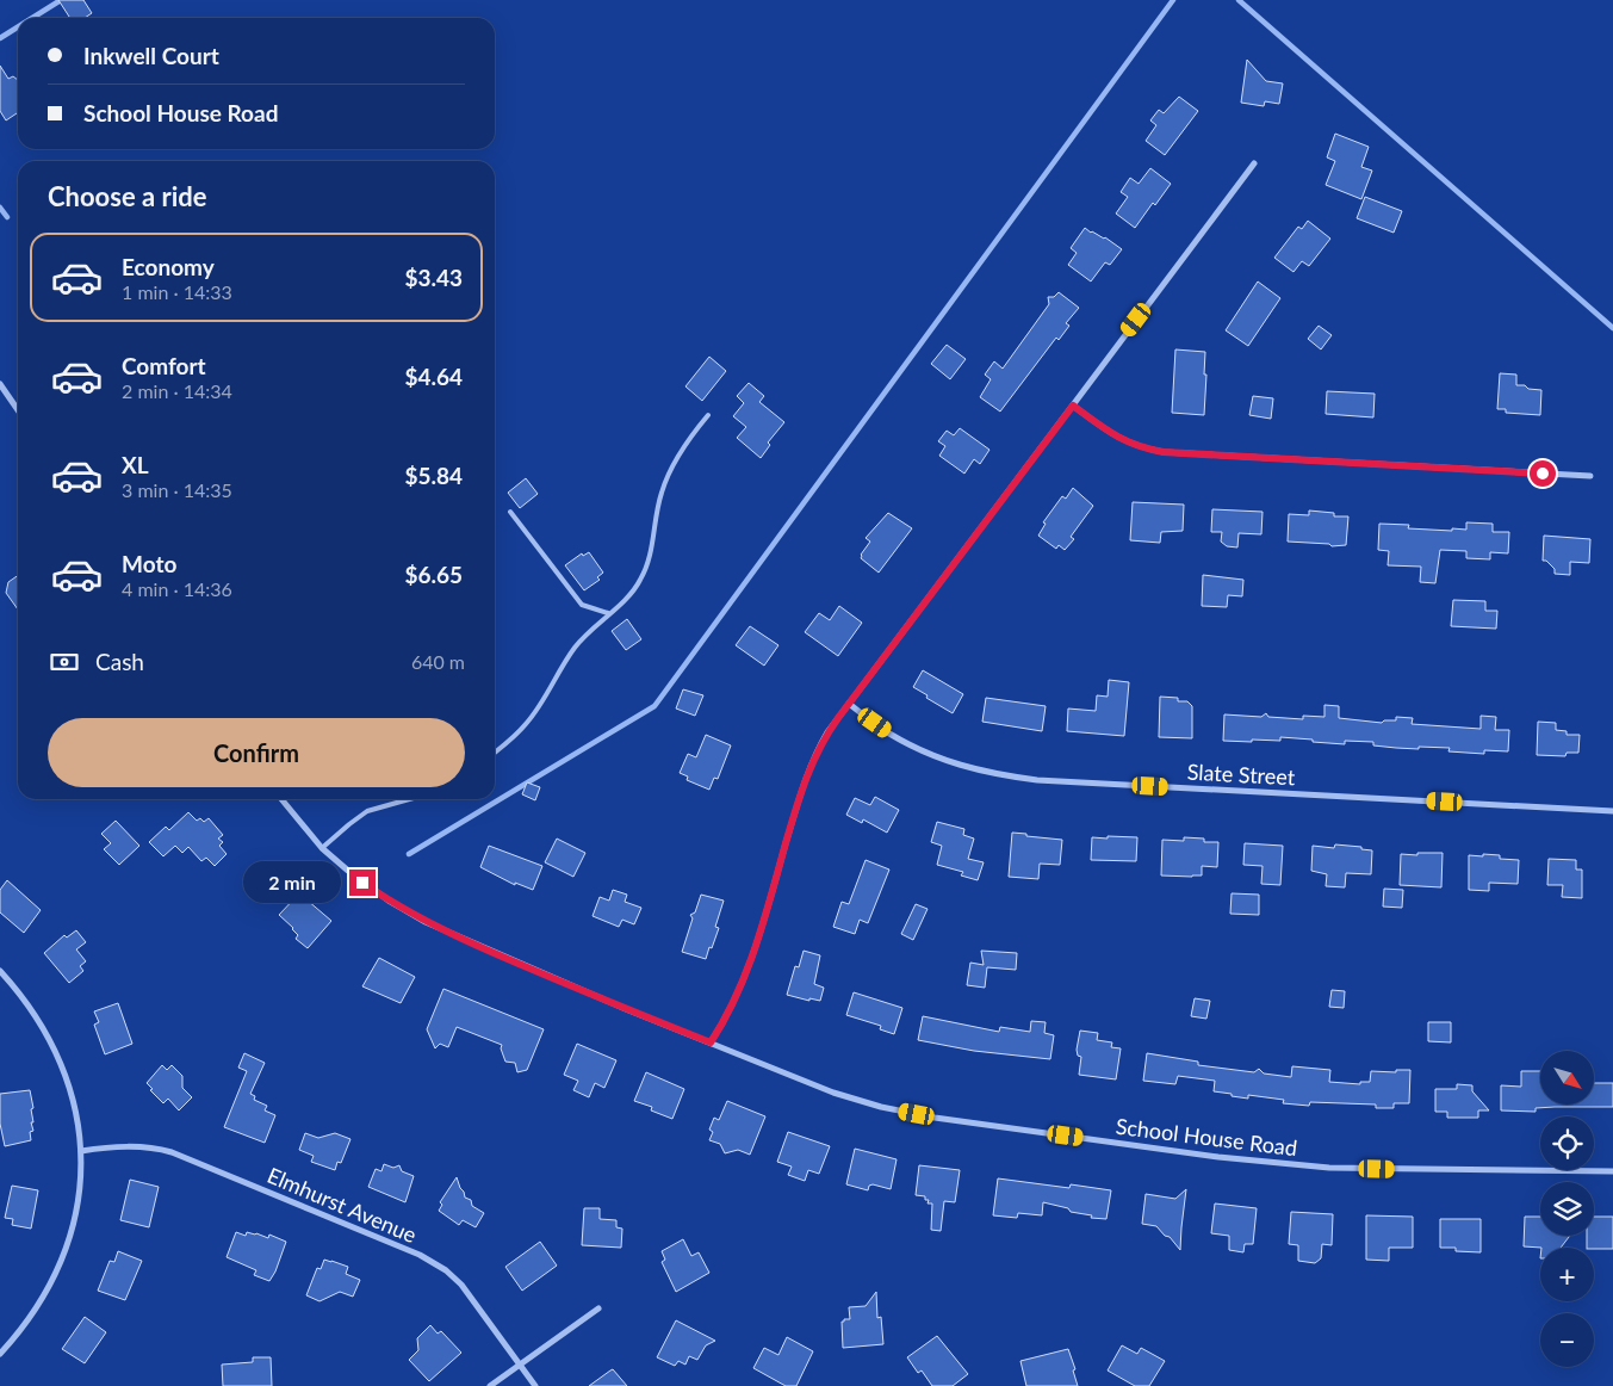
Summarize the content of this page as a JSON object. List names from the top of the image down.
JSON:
{
  "streets": {
    "street": ["Slate Street", "School House Road", "Elmhurst Avenue"]
  },
  "north": "bottom right",
  "page": {
    "banner": ["Inkwell Court", "School House Road"],
    "heading": "Choose a ride",
    "list": [
      {
        "name": "Economy",
        "note": "1 min · 14:33",
        "value": "$3.43"
      },
      {
        "name": "Comfort",
        "note": "2 min · 14:34",
        "value": "$4.64"
      },
      {
        "name": "XL",
        "note": "3 min · 14:35",
        "value": "$5.84"
      },
      {
        "name": "Moto",
        "note": "4 min · 14:36",
        "value": "$6.65"
      }
    ],
    "pay": ["Cash", "640 m"],
    "buttons": "Confirm",
    "bubble": "2 min",
    "map_buttons": ["+", "−"]
  }
}
